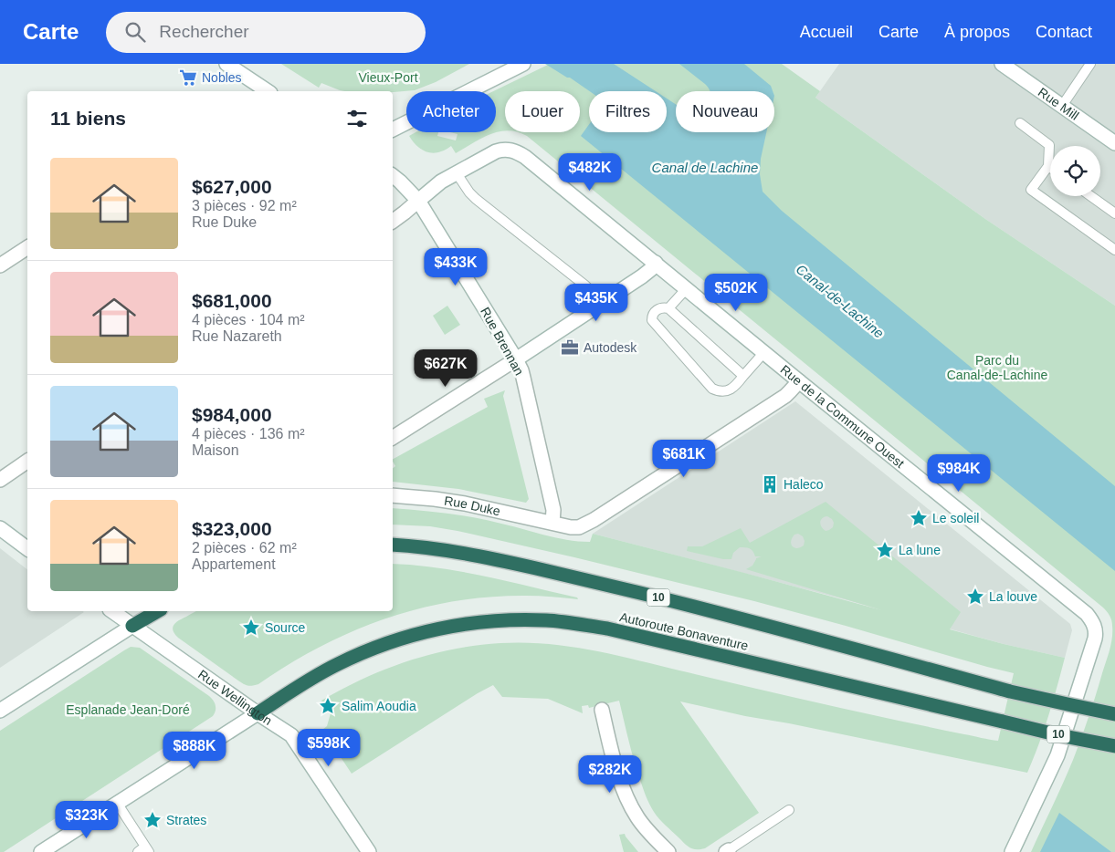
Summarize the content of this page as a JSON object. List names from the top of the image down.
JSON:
{
  "streets": {
    "highway": ["10", "Autoroute Bonaventure"],
    "street": [
      "Rue Mill",
      "Rue Brennan",
      "Rue de la Commune Ouest",
      "Rue Duke",
      "Rue Wellington"
    ]
  },
  "crossings": [
    ["Rue Brennan", "Rue de la Commune Ouest"],
    ["Rue Brennan", "Rue Duke"],
    ["Rue de la Commune Ouest", "Rue Duke"],
    ["Autoroute Bonaventure", "Rue Wellington"]
  ],
  "water": ["Canal de Lachine", "Canal-de-Lachine"],
  "parks": ["Vieux-Port", "Parc du Canal-de-Lachine", "Esplanade Jean-Doré"],
  "places": {
    "supermarket": ["Nobles"],
    "office": ["Autodesk"],
    "building": ["Haleco"],
    "place": [
      "Le soleil",
      "La lune",
      "La louve",
      "Source",
      "Salim Aoudia",
      "Strates"
    ]
  },
  "page": {
    "header": "Carte",
    "search": "Rechercher",
    "nav": [
      "Accueil",
      "Carte",
      "À propos",
      "Contact"
    ],
    "chip": [
      "Acheter",
      "Louer",
      "Filtres",
      "Nouveau"
    ],
    "heading": "11 biens",
    "list": [
      {
        "name": "$627,000",
        "note": "3 pièces · 92 m² · Rue Duke"
      },
      {
        "name": "$681,000",
        "note": "4 pièces · 104 m² · Rue Nazareth"
      },
      {
        "name": "$984,000",
        "note": "4 pièces · 136 m² · Maison"
      },
      {
        "name": "$323,000",
        "note": "2 pièces · 62 m² · Appartement"
      }
    ],
    "price": [
      "$482K",
      "$433K",
      "$502K",
      "$435K",
      "$627K",
      "$681K",
      "$984K",
      "$598K",
      "$888K",
      "$282K",
      "$323K"
    ]
  }
}
